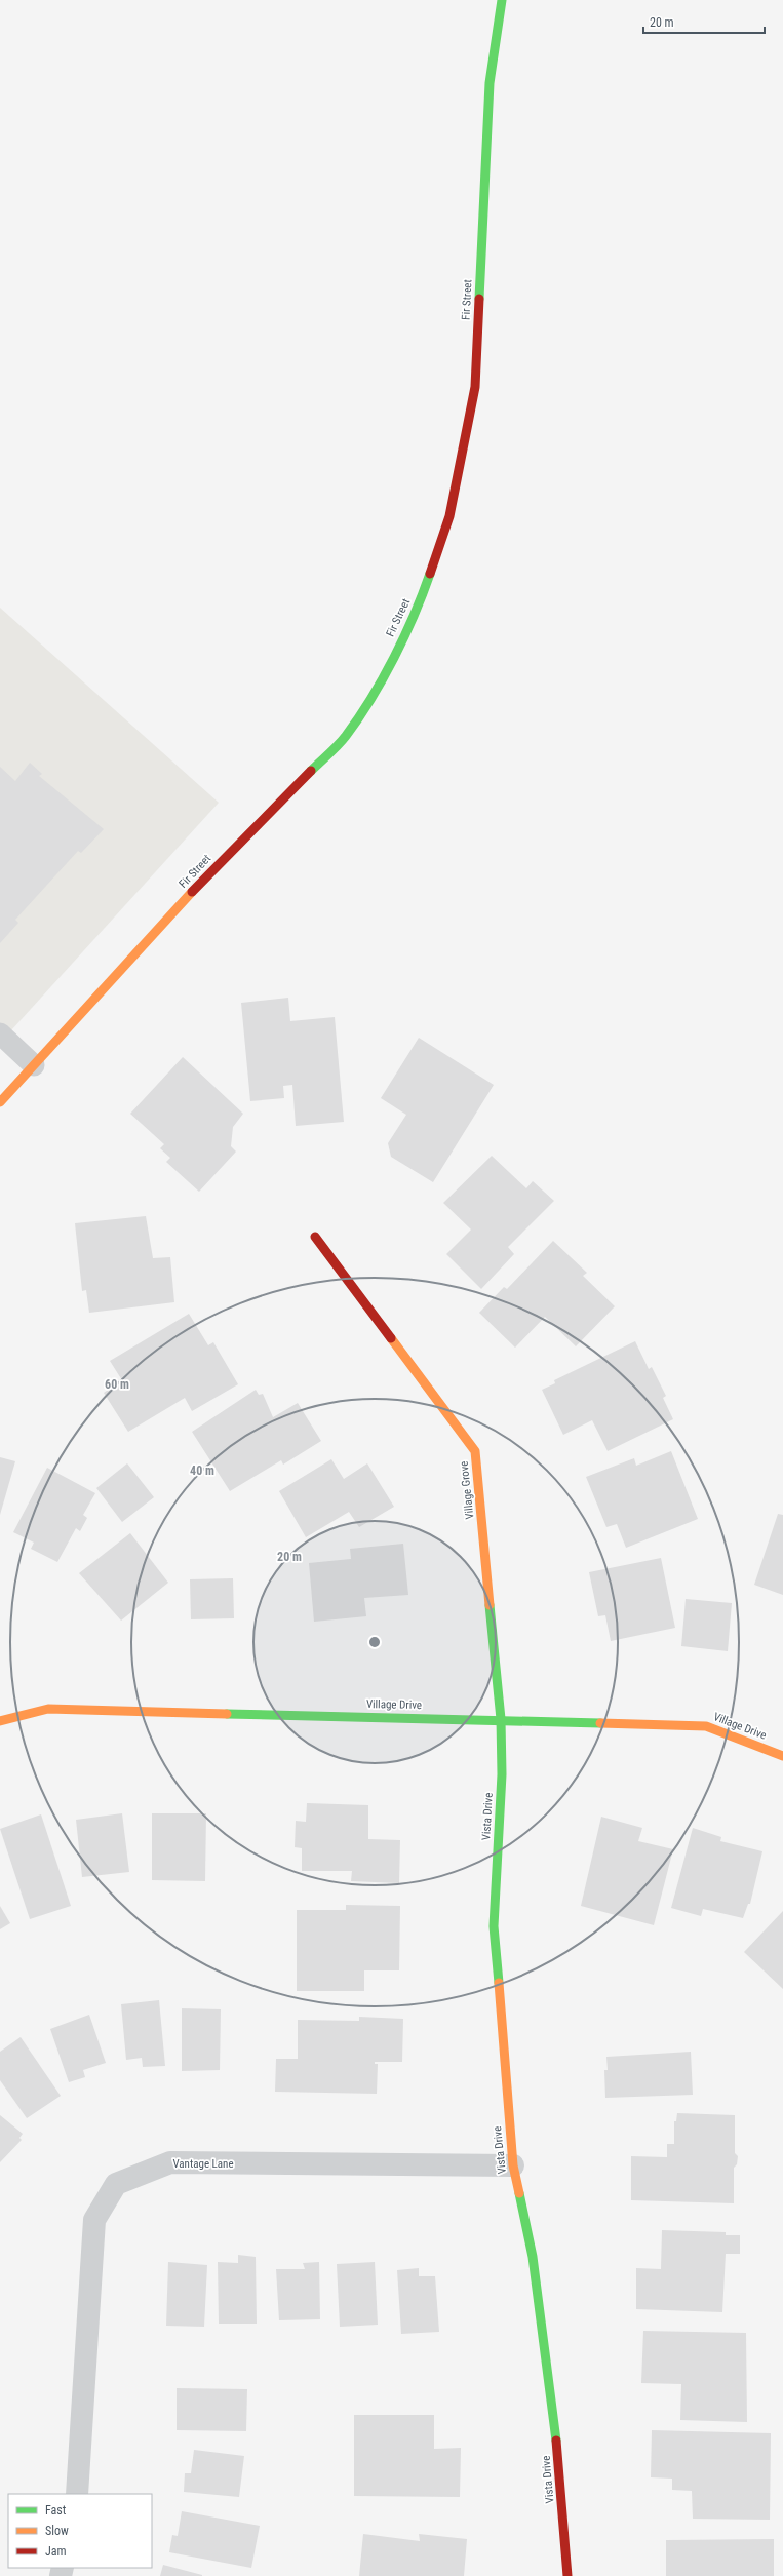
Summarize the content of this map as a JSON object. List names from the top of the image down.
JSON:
{
  "streets": {
    "street": [
      "Fir Street",
      "Village Grove",
      "Village Drive",
      "Vista Drive",
      "Vantage Lane"
    ]
  },
  "crossings": [
    ["Village Grove", "Village Drive"],
    ["Village Grove", "Vista Drive"],
    ["Village Drive", "Vista Drive"],
    ["Vista Drive", "Vantage Lane"]
  ],
  "legend": ["Fast", "Slow", "Jam"],
  "scale_bar": "20 m",
  "rings": ["60 m", "40 m", "20 m"]
}
